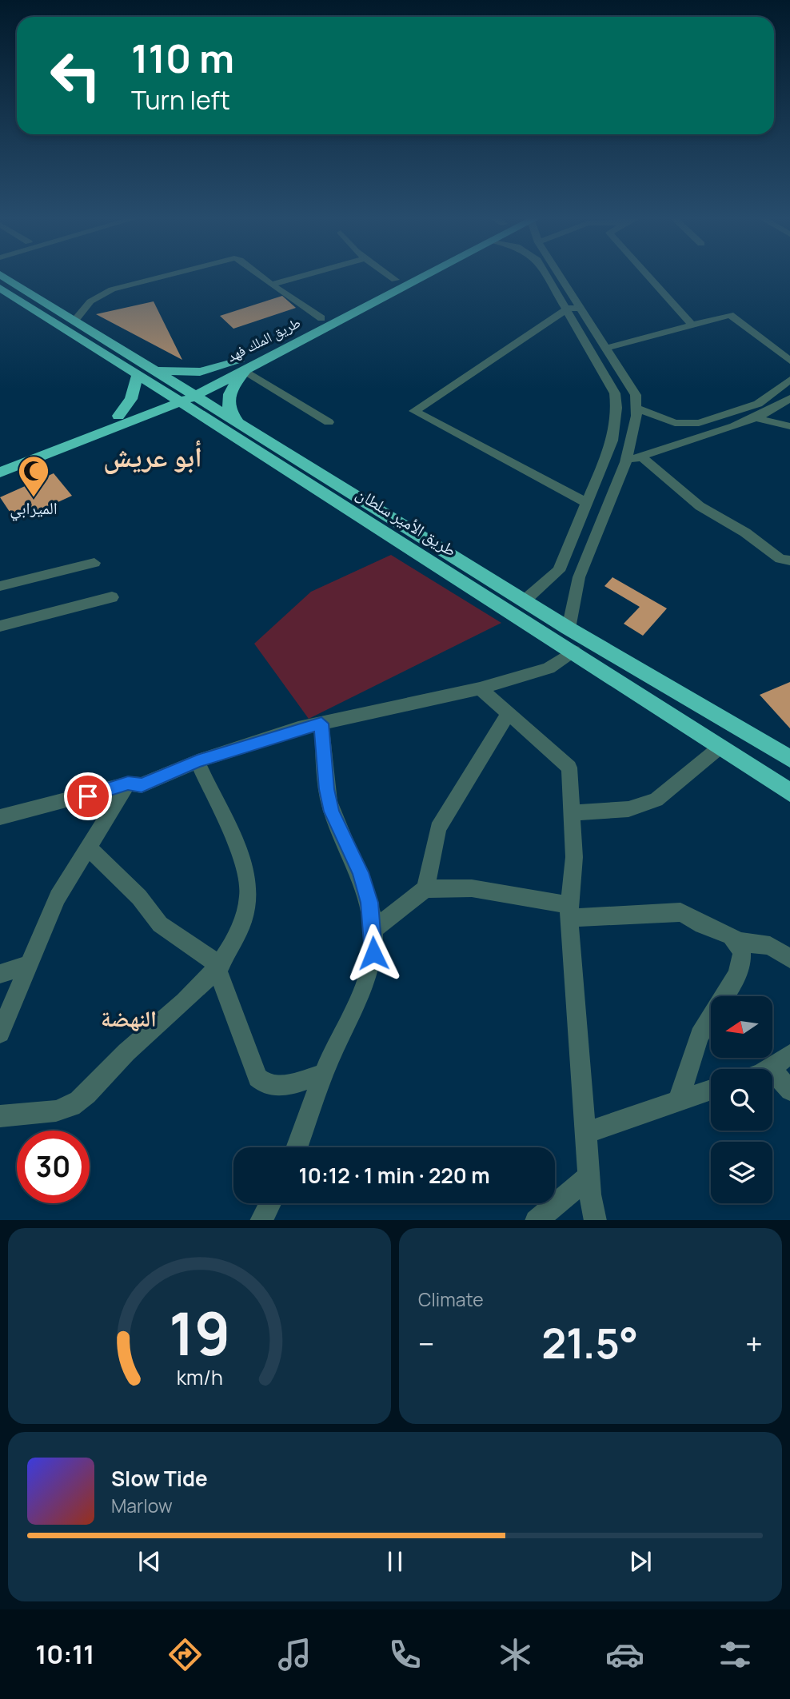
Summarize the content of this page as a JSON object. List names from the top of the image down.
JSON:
{
  "streets": {
    "highway": ["طريق الملك فهد", "طريق الأمير سلطان"]
  },
  "crossings": [
    ["طريق الملك فهد", "طريق الأمير سلطان"]
  ],
  "districts": ["أبو عريش", "النهضة"],
  "places": {
    "mosque": ["الميرابي"]
  },
  "north": "left",
  "page": {
    "turn": ["110 m", "Turn left"],
    "limit": "30",
    "trip": "10:12 · 1 min · 220 m",
    "tile": "Climate",
    "heat": ["−", "21.5°", "+"],
    "song": ["Slow Tide", "Marlow"],
    "tabs": "10:11",
    "gauge": ["19", "km/h"]
  }
}
